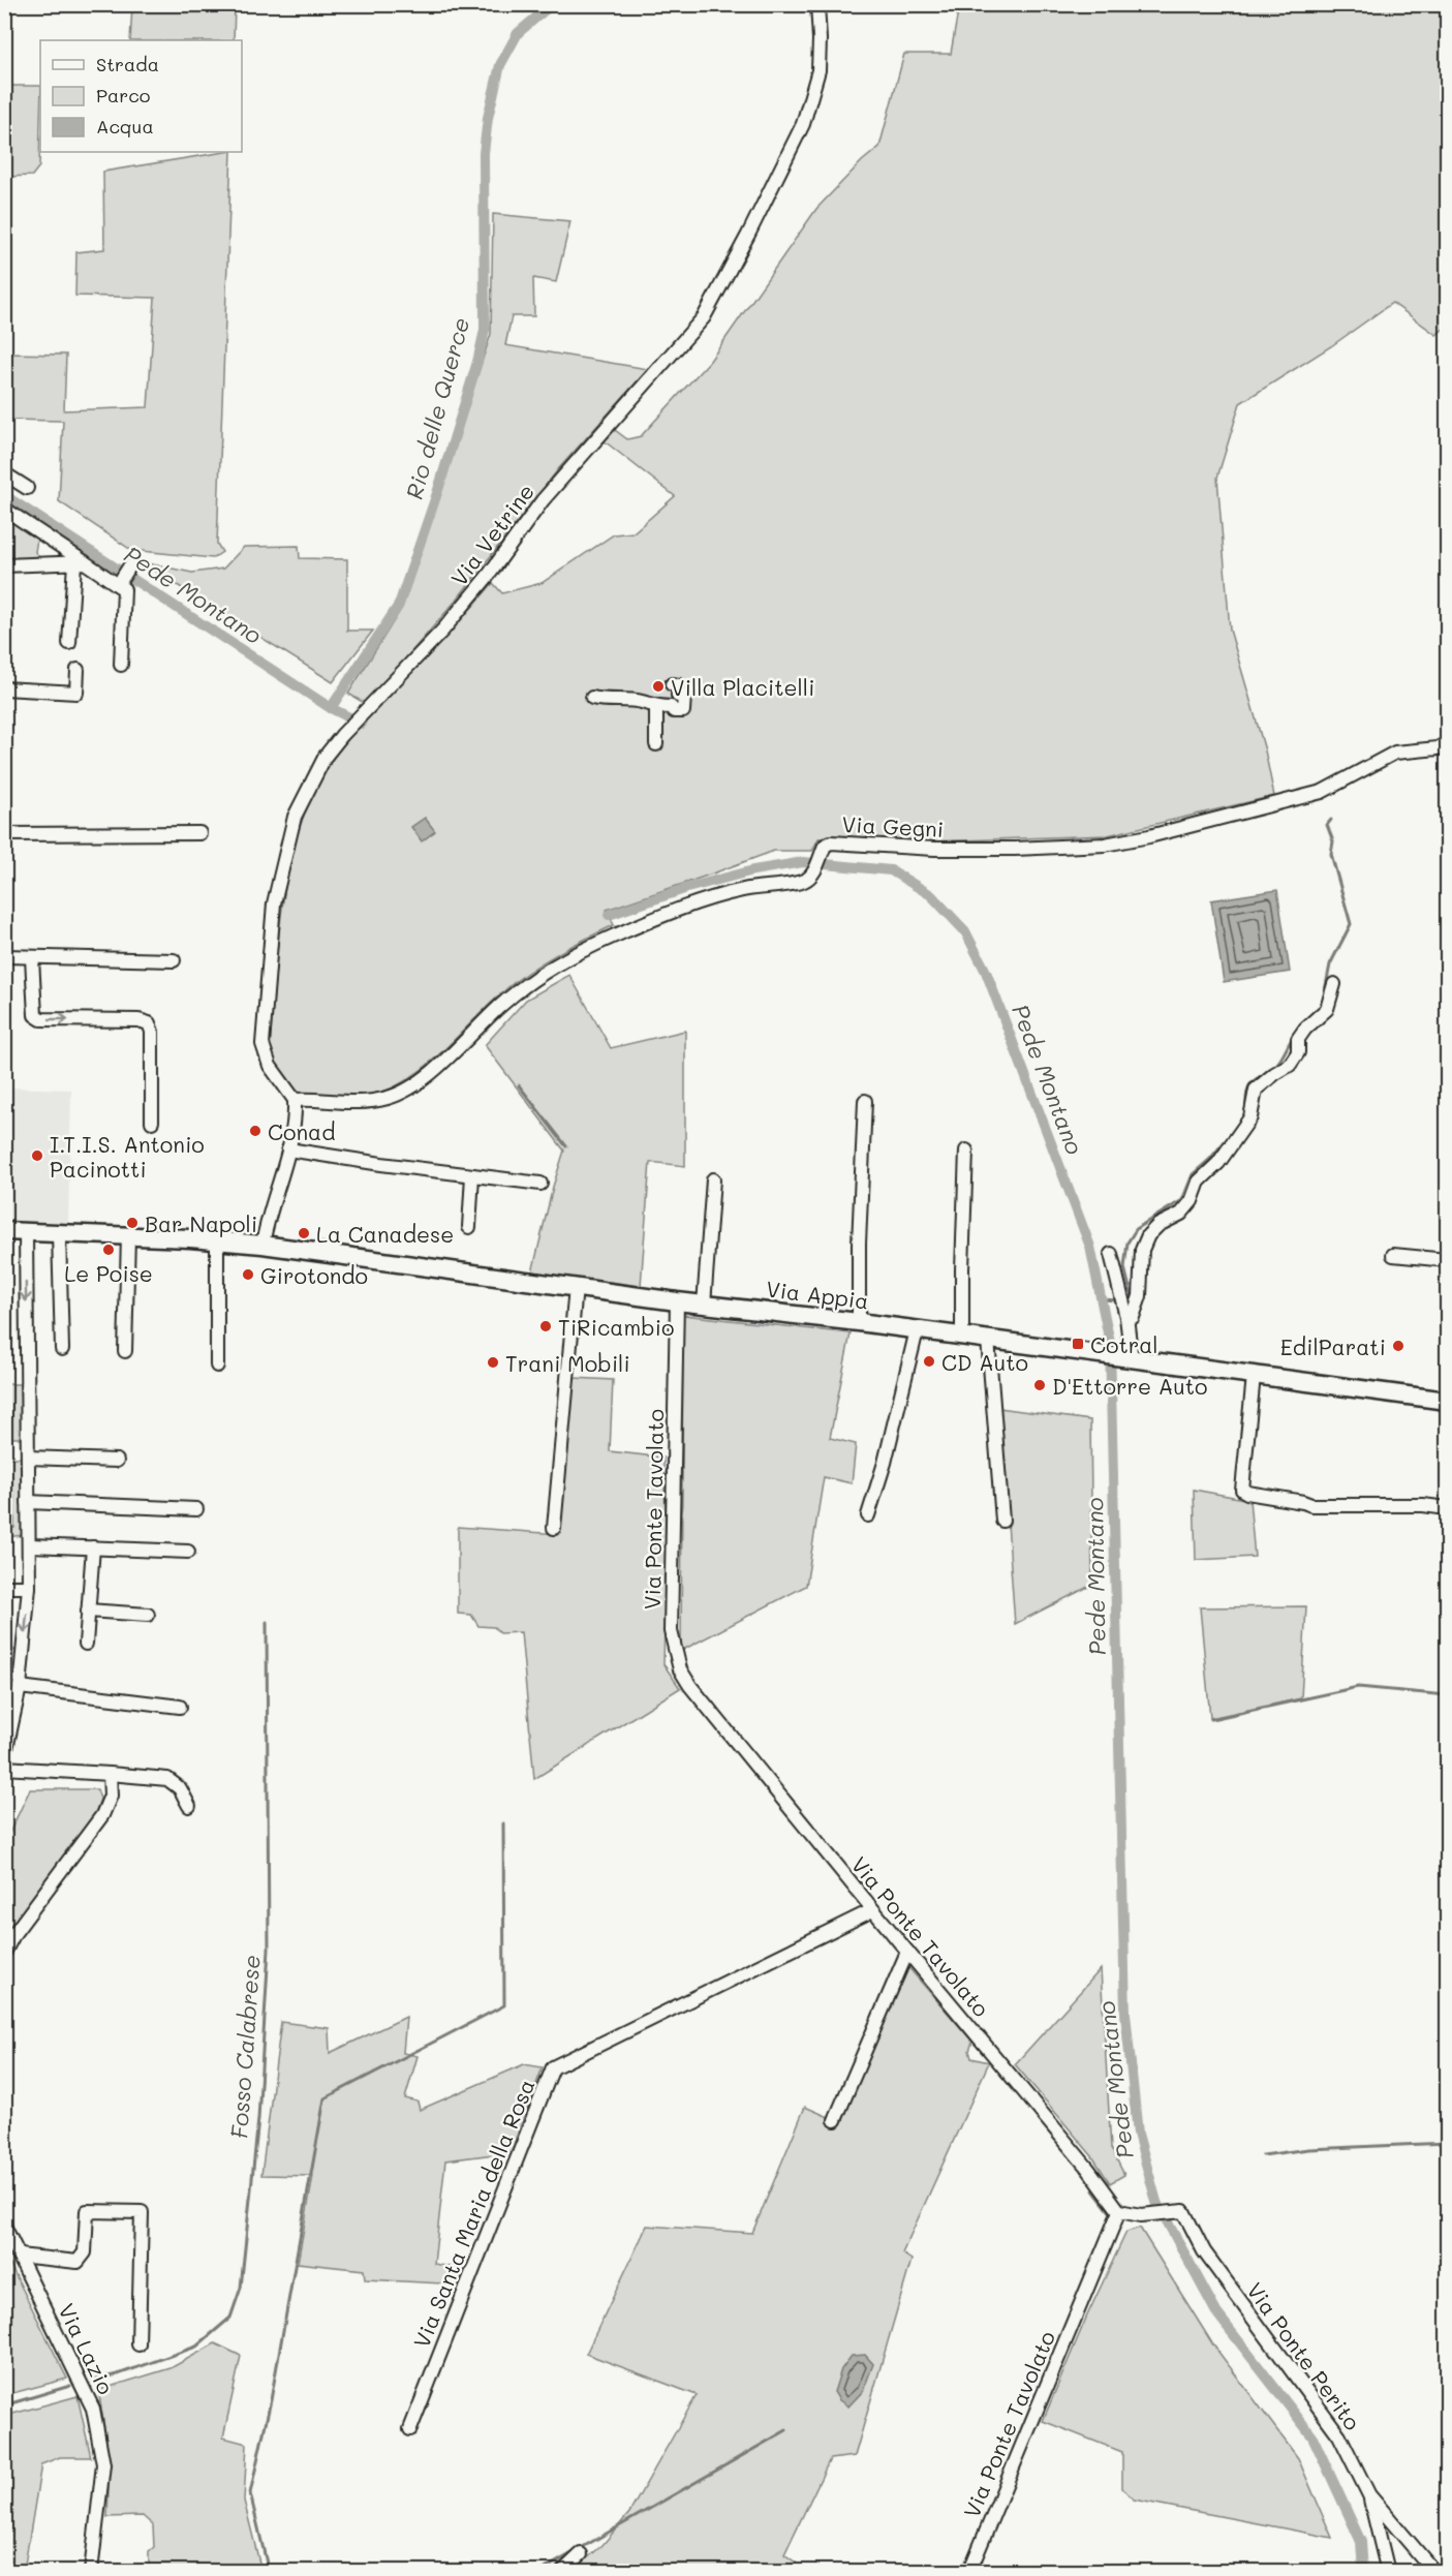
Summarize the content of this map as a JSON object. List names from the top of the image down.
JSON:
{
  "streets": {
    "main road": ["Via Appia"],
    "street": [
      "Via Vetrine",
      "Via Gegni",
      "Via Ponte Tavolato",
      "Via Santa Maria della Rosa",
      "Via Lazio",
      "Via Ponte Perito"
    ]
  },
  "crossings": [
    ["Via Vetrine", "Via Gegni"],
    ["Via Appia", "Via Ponte Tavolato"],
    ["Via Ponte Tavolato", "Via Santa Maria della Rosa"],
    ["Via Ponte Tavolato", "Via Ponte Perito"]
  ],
  "water": ["Rio delle Querce", "Pede Montano", "Fosso Calabrese"],
  "places": {
    "other": [
      "Villa Placitelli",
      "Conad",
      "I.T.I.S. Antonio Pacinotti",
      "Bar Napoli",
      "La Canadese",
      "Le Poise",
      "Girotondo",
      "TiRicambio",
      "EdilParati",
      "CD Auto",
      "Trani Mobili",
      "D'Ettorre Auto"
    ],
    "transit": ["Cotral"]
  },
  "legend": ["Strada", "Parco", "Acqua"]
}
